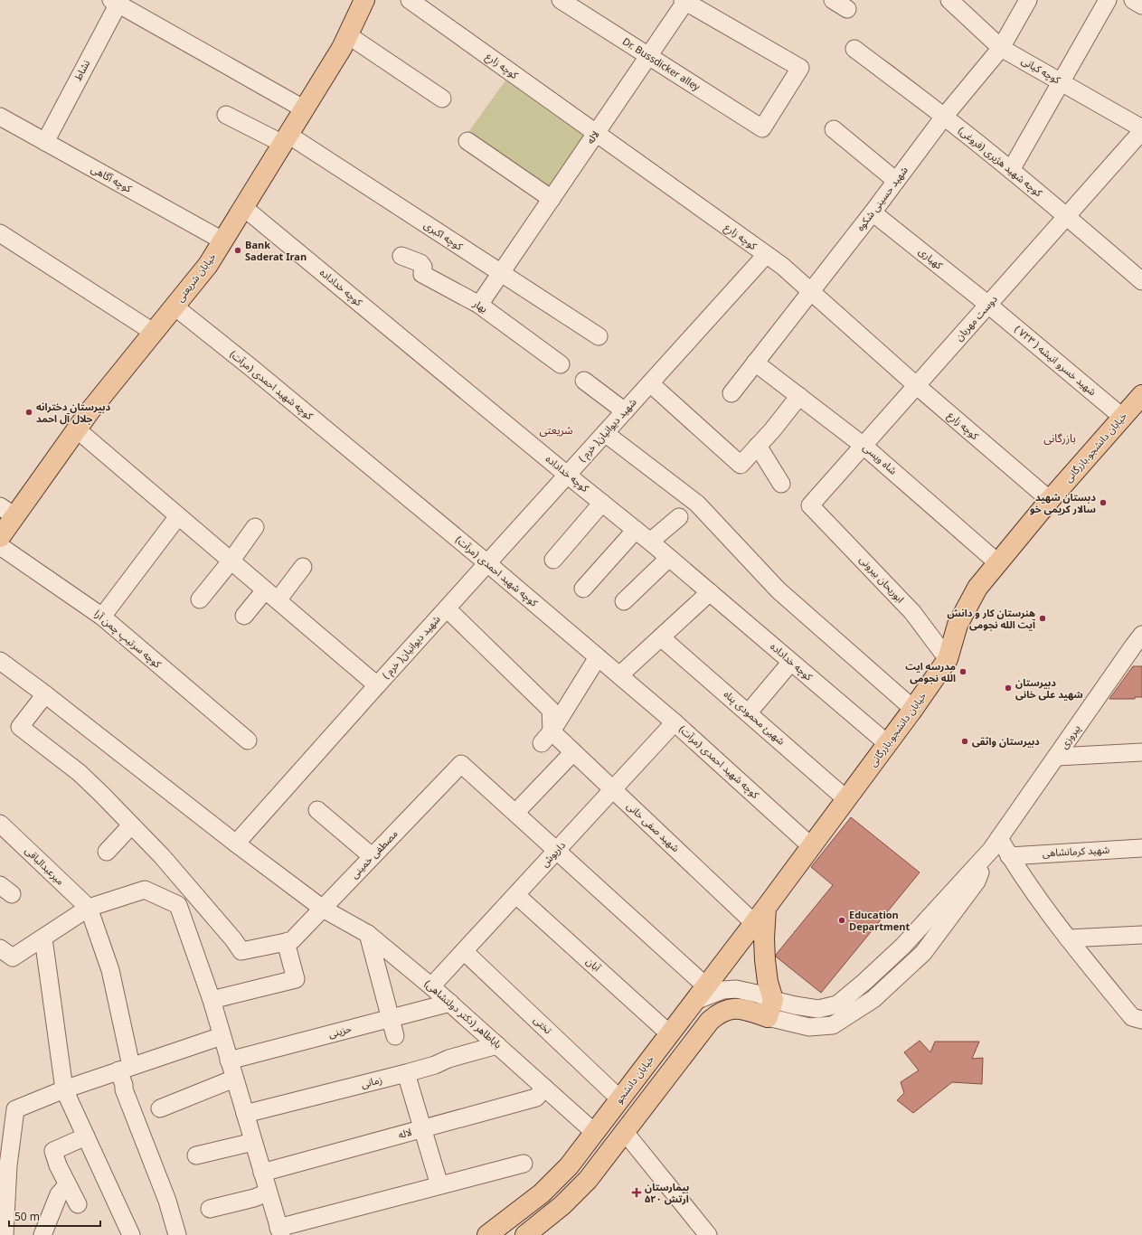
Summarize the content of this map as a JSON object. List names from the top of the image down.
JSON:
{
  "streets": {
    "main road": ["خیابان شریعتی", "خیابان دانشجو.بازرگانی", "خیابان دانشجو"],
    "street": [
      "Dr. Bussdicker alley",
      "کوچه زارع",
      "نشاط",
      "کوچه کیانی",
      "لاله",
      "کوچه شهید هژیری (فروغی)",
      "کوچه آگاهی",
      "شهید حسینی شکوه",
      "کوچه اکبری",
      "کهیاری",
      "کوچه خداداده",
      "بهار",
      "دوست مهربان",
      "شهید خسرو انیشه ( ۷۲۳ )",
      "کوچه شهید احمدی (مرآت)",
      "شهید دیوانیان( خرم )",
      "شاه ویسی",
      "ابوریحان بیرونی",
      "کوچه سرتیپ چمن آرا",
      "شهیئ محمودی پناه",
      "پیروزی",
      "شهید صفی خانی",
      "شهید کرمانشاهی",
      "مصطفی خمینی",
      "داریوش",
      "میرعبدالباقی",
      "آبان",
      "باباطاهر (دکتر دولتشاهی)",
      "تختی",
      "حزینی",
      "زمانی"
    ]
  },
  "crossings": [
    ["Dr. Bussdicker alley", "لاله"],
    ["کوچه زارع", "لاله"],
    ["کوچه زارع", "شهید حسینی شکوه"],
    ["کوچه زارع", "دوست مهربان"],
    ["کوچه زارع", "شهید دیوانیان( خرم )"],
    ["کوچه زارع", "خیابان دانشجو.بازرگانی"],
    ["نشاط", "کوچه آگاهی"],
    ["کوچه کیانی", "شهید حسینی شکوه"],
    ["کوچه کیانی", "دوست مهربان"],
    ["لاله", "کوچه اکبری"],
    ["لاله", "بهار"],
    ["لاله", "باباطاهر (دکتر دولتشاهی)"],
    ["کوچه شهید هژیری (فروغی)", "شهید حسینی شکوه"],
    ["کوچه شهید هژیری (فروغی)", "دوست مهربان"],
    ["کوچه آگاهی", "خیابان شریعتی"],
    ["شهید حسینی شکوه", "کهیاری"],
    ["شهید حسینی شکوه", "شاه ویسی"],
    ["کوچه اکبری", "خیابان شریعتی"],
    ["کهیاری", "دوست مهربان"],
    ["کهیاری", "شهید خسرو انیشه ( ۷۲۳ )"],
    ["خیابان شریعتی", "کوچه خداداده"],
    ["خیابان شریعتی", "کوچه شهید احمدی (مرآت)"],
    ["کوچه خداداده", "شهید دیوانیان( خرم )"],
    ["کوچه خداداده", "خیابان دانشجو.بازرگانی"],
    ["دوست مهربان", "شهید خسرو انیشه ( ۷۲۳ )"],
    ["دوست مهربان", "شاه ویسی"],
    ["دوست مهربان", "ابوریحان بیرونی"],
    ["شهید خسرو انیشه ( ۷۲۳ )", "خیابان دانشجو.بازرگانی"],
    ["کوچه شهید احمدی (مرآت)", "شهید دیوانیان( خرم )"],
    ["کوچه شهید احمدی (مرآت)", "خیابان دانشجو.بازرگانی"],
    ["کوچه شهید احمدی (مرآت)", "داریوش"],
    ["شهید دیوانیان( خرم )", "باباطاهر (دکتر دولتشاهی)"],
    ["خیابان دانشجو.بازرگانی", "شاه ویسی"],
    ["خیابان دانشجو.بازرگانی", "ابوریحان بیرونی"],
    ["خیابان دانشجو.بازرگانی", "شهیئ محمودی پناه"],
    ["خیابان دانشجو.بازرگانی", "شهید صفی خانی"],
    ["خیابان دانشجو.بازرگانی", "خیابان دانشجو"],
    ["پیروزی", "خیابان دانشجو"],
    ["شهید صفی خانی", "داریوش"],
    ["شهید صفی خانی", "خیابان دانشجو"],
    ["مصطفی خمینی", "باباطاهر (دکتر دولتشاهی)"],
    ["داریوش", "آبان"],
    ["داریوش", "باباطاهر (دکتر دولتشاهی)"],
    ["داریوش", "تختی"],
    ["آبان", "خیابان دانشجو"],
    ["باباطاهر (دکتر دولتشاهی)", "حزینی"],
    ["باباطاهر (دکتر دولتشاهی)", "خیابان دانشجو"],
    ["باباطاهر (دکتر دولتشاهی)", "زمانی"],
    ["تختی", "خیابان دانشجو"]
  ],
  "districts": ["شریعتی", "بازرگانی"],
  "places": {
    "other": [
      "Bank Saderat Iran",
      "دبیرستان دخترانه جلال آل احمد",
      "دبستان شهید سالار کریمی خو",
      "هنرستان کار و دانش آیت الله نجومی",
      "مدرسه ایت الله نجومی",
      "دبیرستان شهید علی خانی",
      "دبیرستان واثقی",
      "Education Department"
    ],
    "health": ["بیمارستان ۵۲۰ ارتش"]
  },
  "scale_bar": "50 m"
}
